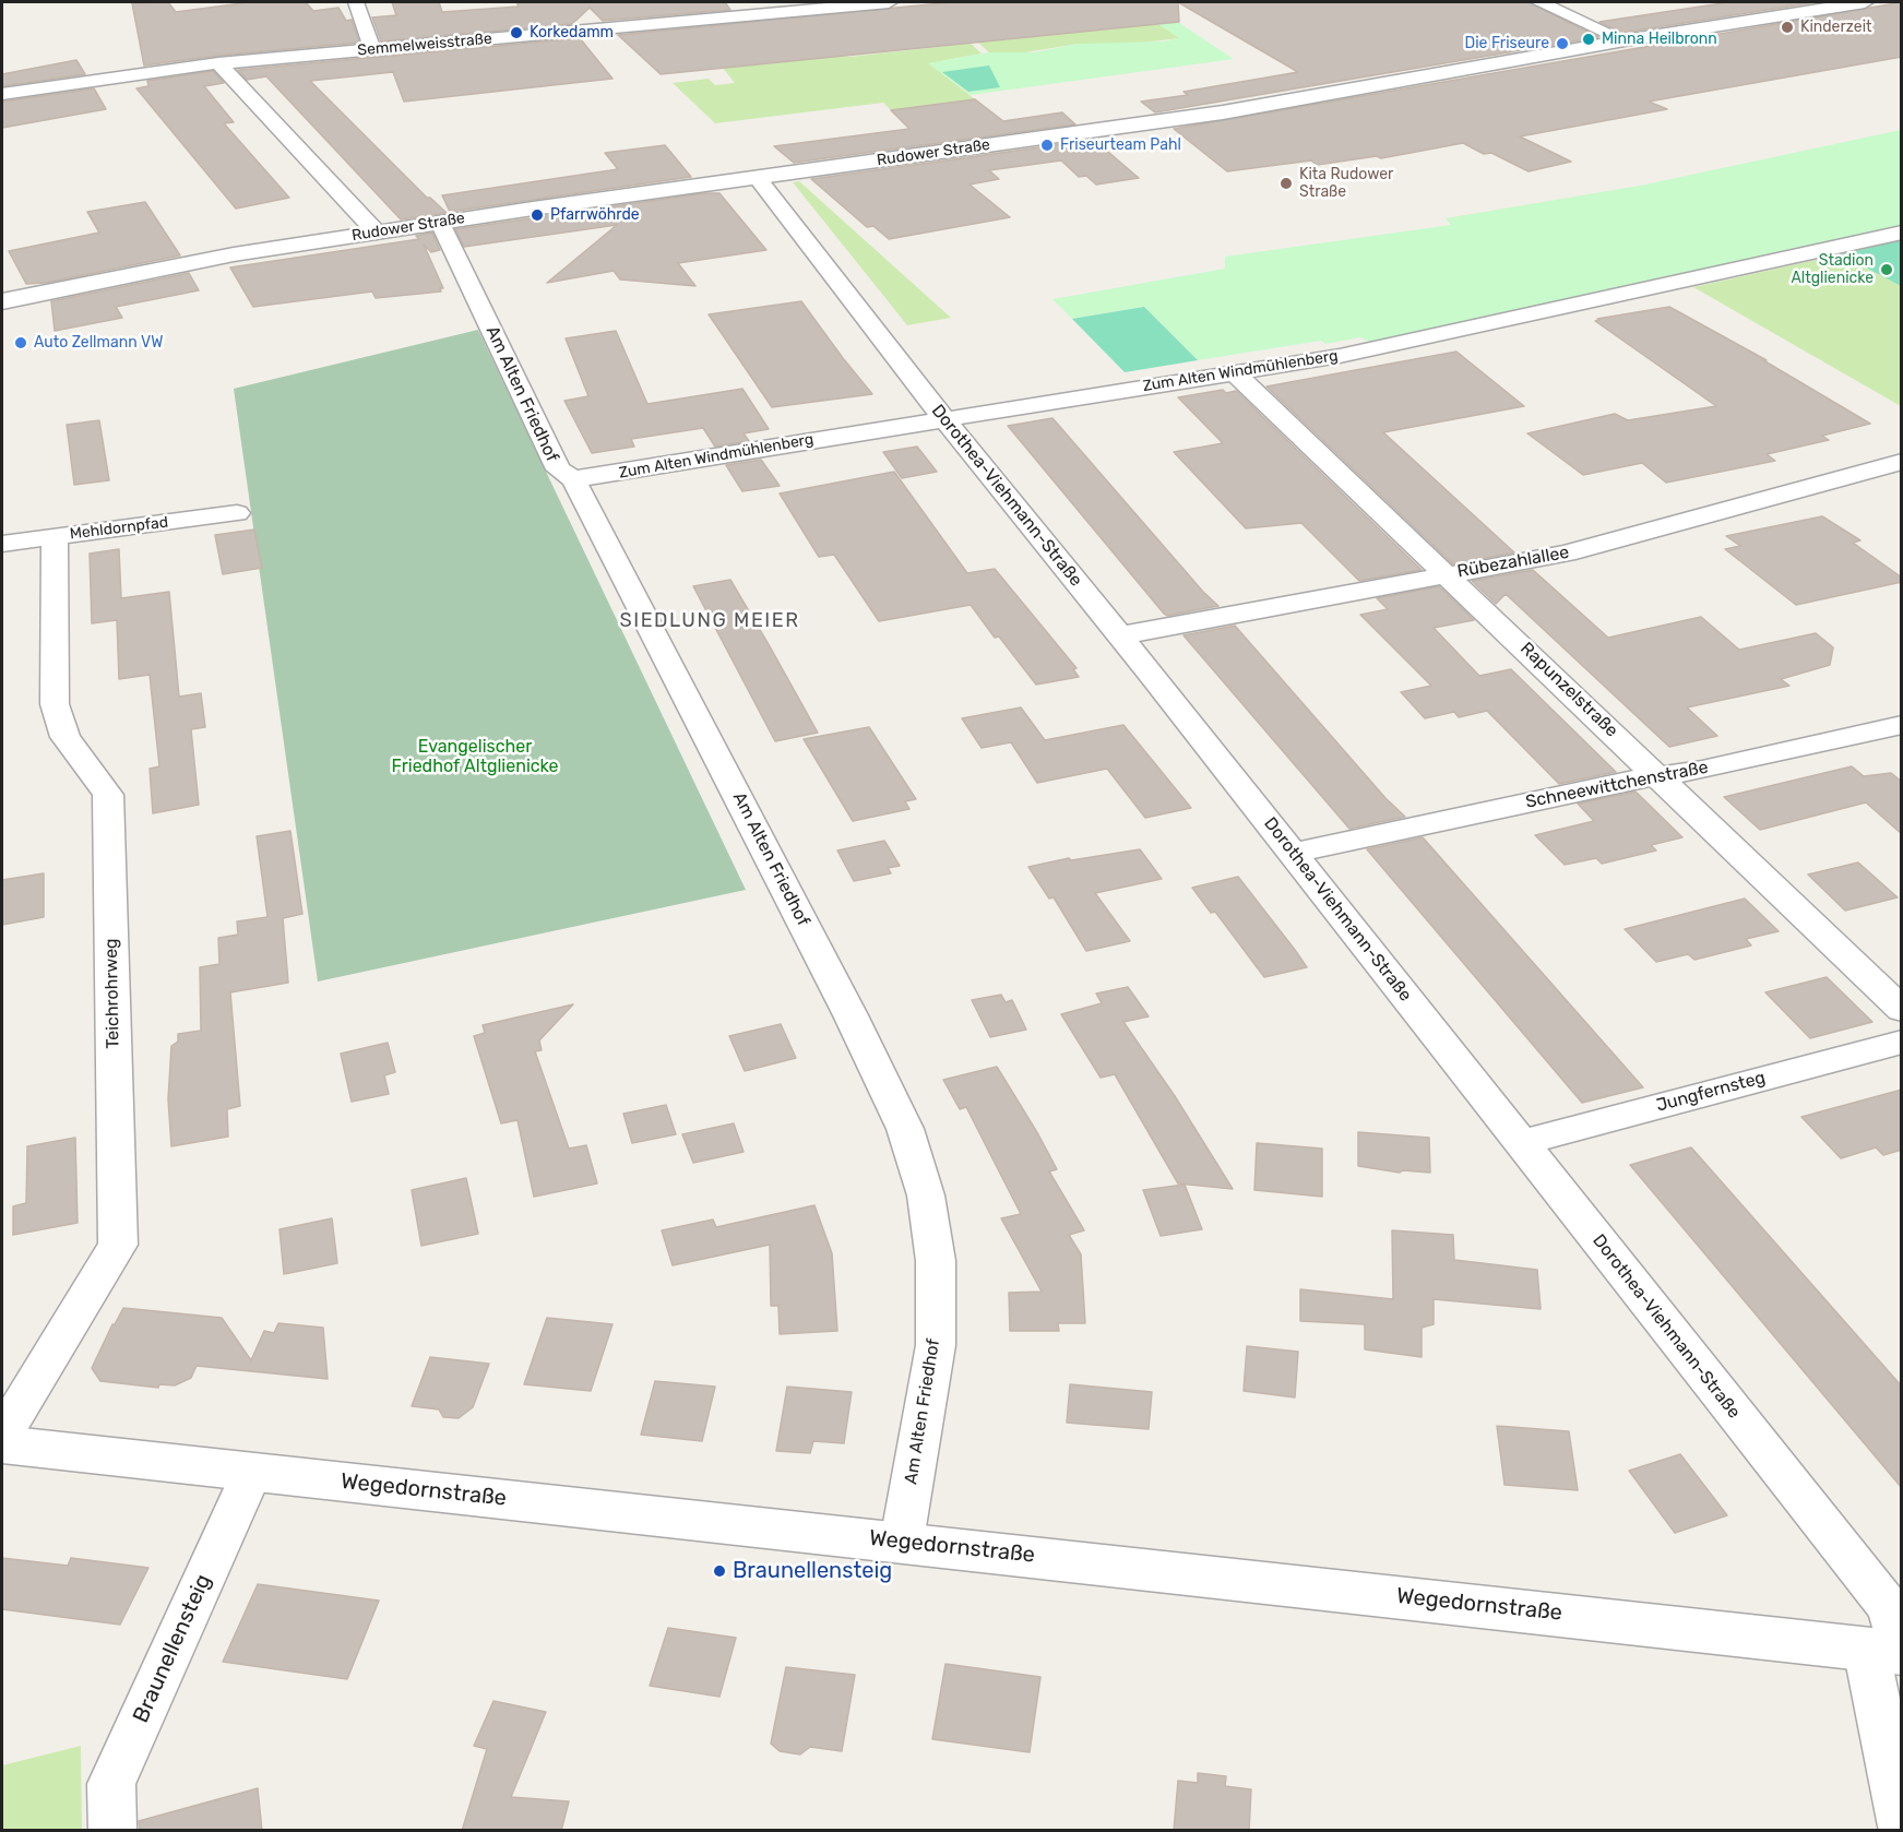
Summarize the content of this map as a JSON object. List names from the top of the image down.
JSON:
{
  "streets": {
    "street": [
      "Semmelweisstraße",
      "Rudower Straße",
      "Zum Alten Windmühlenberg",
      "Am Alten Friedhof",
      "Dorothea-Viehmann-Straße",
      "Mehldornpfad",
      "Rübezahlallee",
      "Rapunzelstraße",
      "Schneewittchenstraße",
      "Teichrohrweg",
      "Jungfernsteg",
      "Wegedornstraße",
      "Braunellensteig"
    ]
  },
  "crossings": [
    ["Rudower Straße", "Am Alten Friedhof"],
    ["Rudower Straße", "Dorothea-Viehmann-Straße"],
    ["Zum Alten Windmühlenberg", "Am Alten Friedhof"],
    ["Zum Alten Windmühlenberg", "Dorothea-Viehmann-Straße"],
    ["Zum Alten Windmühlenberg", "Rapunzelstraße"],
    ["Am Alten Friedhof", "Wegedornstraße"],
    ["Dorothea-Viehmann-Straße", "Rübezahlallee"],
    ["Dorothea-Viehmann-Straße", "Schneewittchenstraße"],
    ["Dorothea-Viehmann-Straße", "Jungfernsteg"],
    ["Dorothea-Viehmann-Straße", "Wegedornstraße"],
    ["Mehldornpfad", "Teichrohrweg"],
    ["Rübezahlallee", "Rapunzelstraße"],
    ["Rapunzelstraße", "Schneewittchenstraße"],
    ["Wegedornstraße", "Braunellensteig"]
  ],
  "districts": ["SIEDLUNG MEIER"],
  "parks": ["Evangelischer Friedhof Altglienicke"],
  "places": [
    "Kinderzeit",
    "Korkedamm",
    "Minna Heilbronn",
    "Die Friseure",
    "Friseurteam Pahl",
    "Kita Rudower Straße",
    "Pfarrwöhrde",
    "Stadion Altglienicke",
    "Auto Zellmann VW",
    "Braunellensteig"
  ]
}
